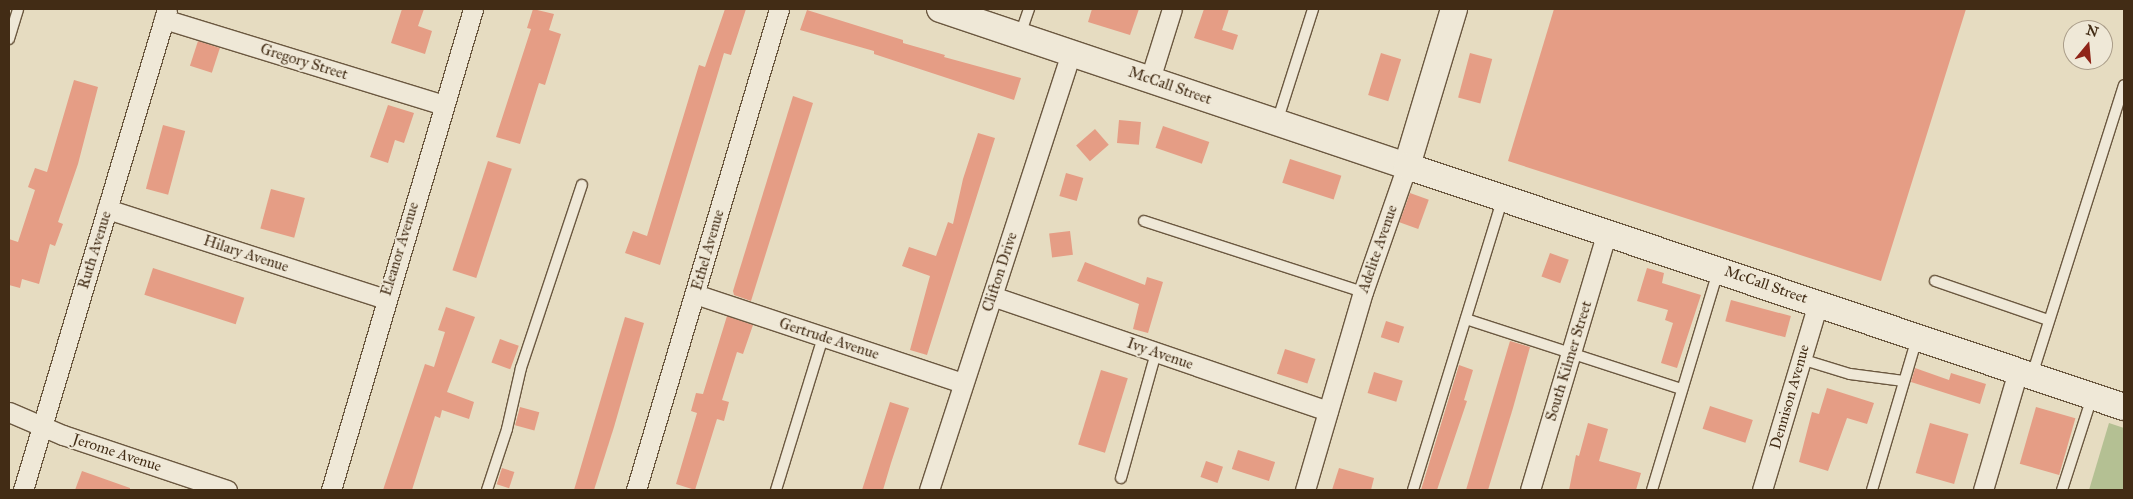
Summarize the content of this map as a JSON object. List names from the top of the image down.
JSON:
{
  "streets": {
    "street": [
      "Gregory Street",
      "McCall Street",
      "Eleanor Avenue",
      "Adelite Avenue",
      "Ruth Avenue",
      "Ethel Avenue",
      "Hilary Avenue",
      "Clifton Drive",
      "Gertrude Avenue",
      "Ivy Avenue",
      "South Kilmer Street",
      "Dennison Avenue",
      "Jerome Avenue"
    ]
  },
  "crossings": [
    ["Gregory Street", "Eleanor Avenue"],
    ["Gregory Street", "Ruth Avenue"],
    ["McCall Street", "Adelite Avenue"],
    ["McCall Street", "Clifton Drive"],
    ["McCall Street", "South Kilmer Street"],
    ["McCall Street", "Dennison Avenue"],
    ["Eleanor Avenue", "Hilary Avenue"],
    ["Adelite Avenue", "Ivy Avenue"],
    ["Ruth Avenue", "Hilary Avenue"],
    ["Ruth Avenue", "Jerome Avenue"],
    ["Ethel Avenue", "Gertrude Avenue"],
    ["Clifton Drive", "Gertrude Avenue"],
    ["Clifton Drive", "Ivy Avenue"]
  ],
  "north": "top"
}
